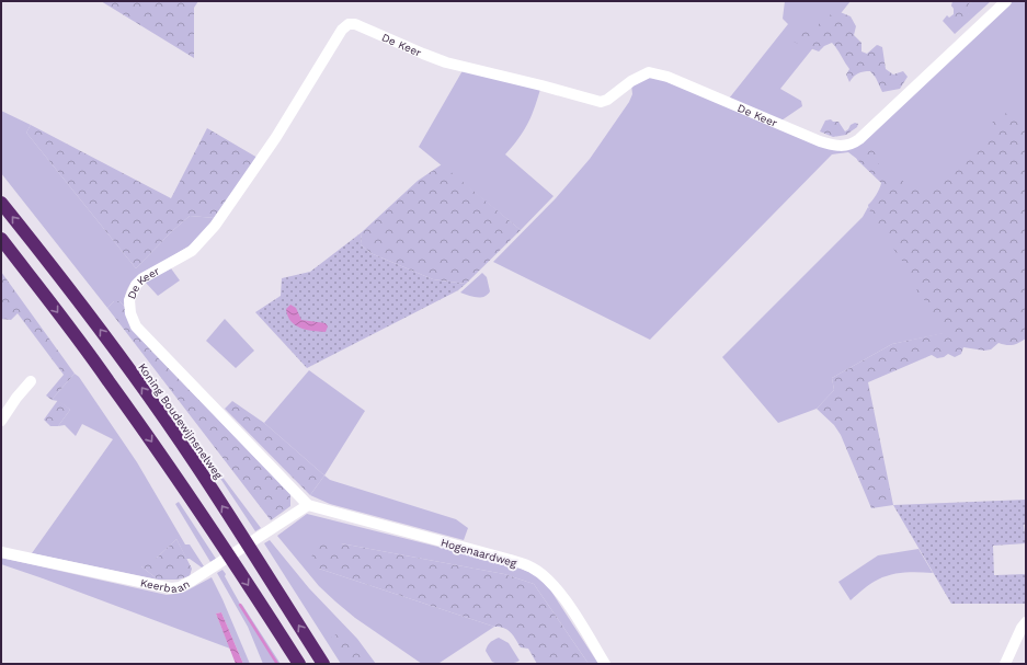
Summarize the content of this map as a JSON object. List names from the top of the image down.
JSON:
{
  "streets": {
    "highway": ["Koning Boudewijnsnelweg"],
    "street": ["De Keer", "Hogenaardweg", "Keerbaan"]
  },
  "crossings": [
    ["De Keer", "Hogenaardweg"],
    ["De Keer", "Keerbaan"],
    ["Hogenaardweg", "Keerbaan"]
  ]
}
